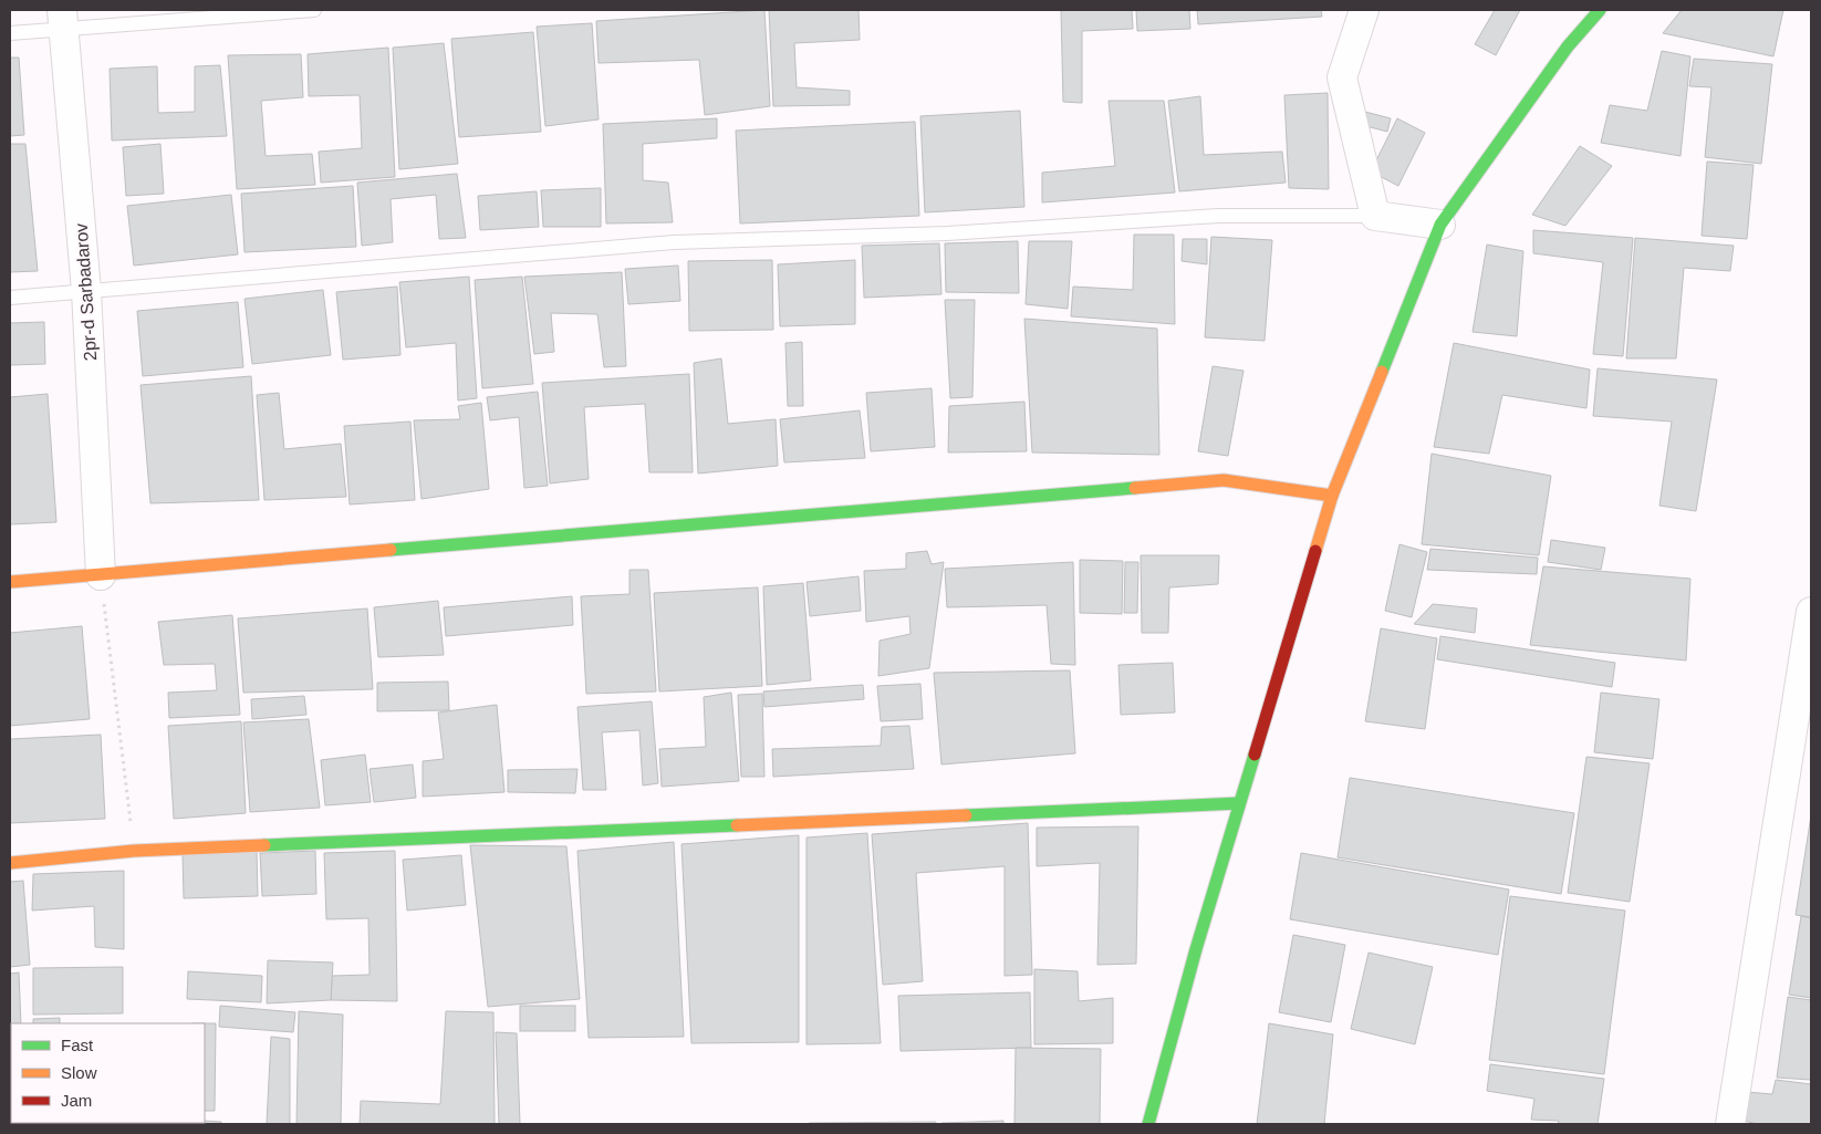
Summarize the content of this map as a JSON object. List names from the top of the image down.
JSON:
{
  "streets": {
    "street": ["2pr-d Sarbadarov"]
  },
  "legend": ["Fast", "Slow", "Jam"]
}
